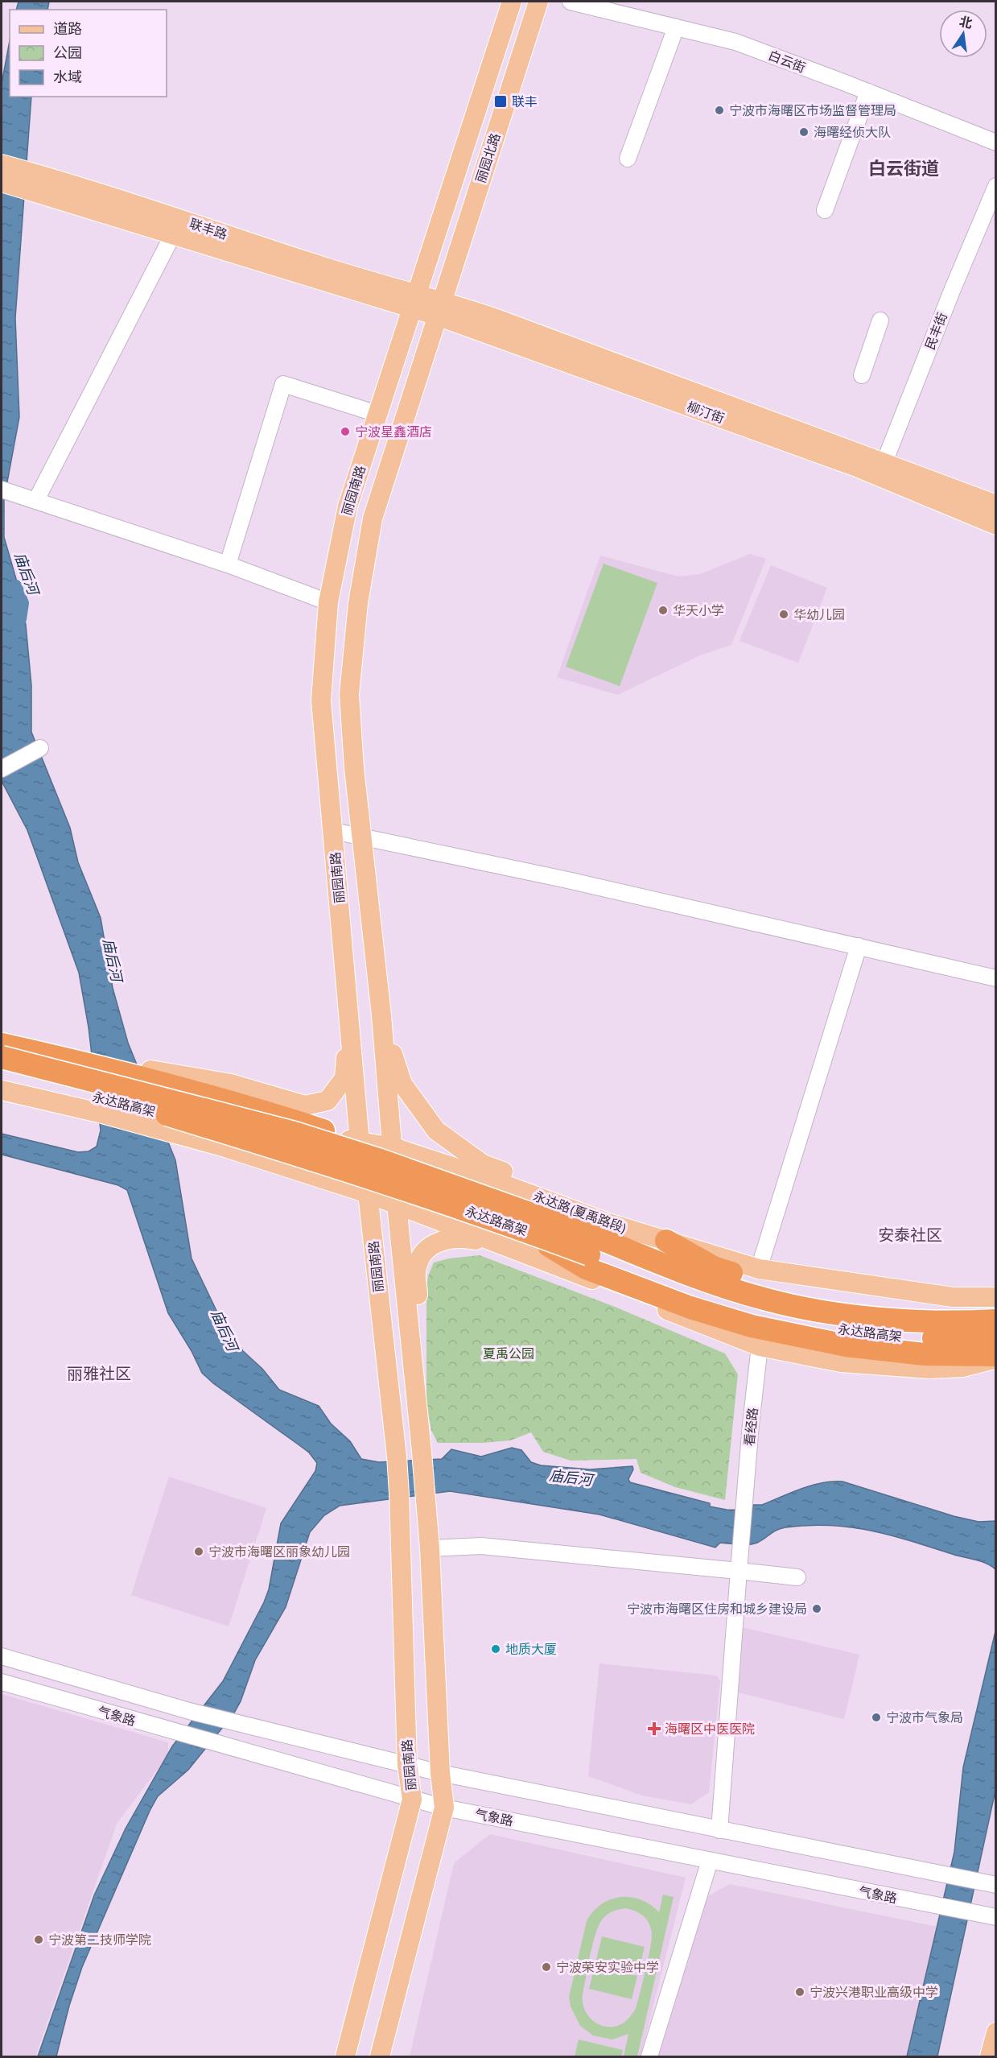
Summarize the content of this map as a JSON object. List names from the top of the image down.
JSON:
{
  "streets": {
    "highway": ["永达路高架"],
    "main road": [
      "丽园北路",
      "联丰路",
      "柳汀街",
      "丽园南路",
      "永达路(夏禹路段)"
    ],
    "street": [
      "白云街",
      "民丰街",
      "看经路",
      "气象路"
    ]
  },
  "crossings": [
    ["丽园北路", "联丰路"],
    ["丽园北路", "柳汀街"],
    ["丽园北路", "丽园南路"],
    ["联丰路", "柳汀街"],
    ["联丰路", "丽园南路"],
    ["民丰街", "柳汀街"],
    ["柳汀街", "丽园南路"],
    ["丽园南路", "永达路(夏禹路段)"],
    ["丽园南路", "气象路"],
    ["永达路高架", "永达路(夏禹路段)"],
    ["看经路", "气象路"]
  ],
  "districts": ["白云街道", "安泰社区", "丽雅社区"],
  "water": ["庙后河"],
  "parks": ["夏禹公园"],
  "places": {
    "transit": ["联丰"],
    "other": [
      "宁波市海曙区市场监督管理局",
      "海曙经侦大队",
      "宁波星鑫酒店",
      "华天小学",
      "华幼儿园",
      "宁波市海曙区丽象幼儿园",
      "宁波市海曙区住房和城乡建设局",
      "地质大厦",
      "宁波市气象局",
      "宁波第二技师学院",
      "宁波荣安实验中学",
      "宁波兴港职业高级中学"
    ],
    "health": ["海曙区中医医院"]
  },
  "legend": ["道路", "公园", "水域"],
  "north": "top"
}
